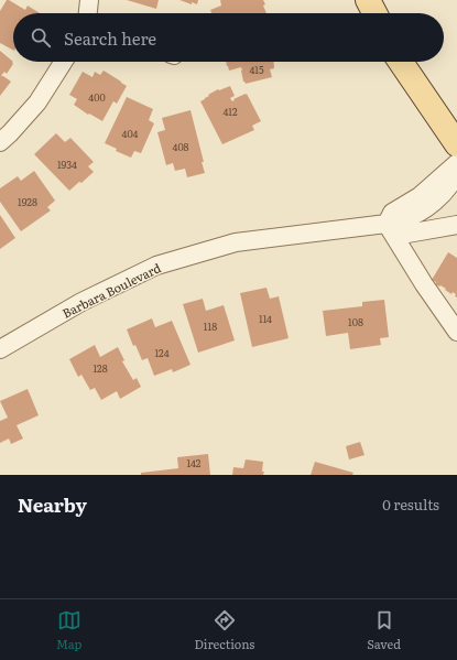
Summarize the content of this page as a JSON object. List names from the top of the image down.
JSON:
{
  "streets": {
    "street": ["Barbara Boulevard"]
  },
  "house_numbers": [
    "415",
    "400",
    "412",
    "404",
    "408",
    "1934",
    "1928",
    "114",
    "108",
    "118",
    "124",
    "128",
    "142"
  ],
  "page": {
    "search": "Search here",
    "heading": ["Nearby", "0 results"],
    "nav": ["Map", "Directions", "Saved"]
  }
}
